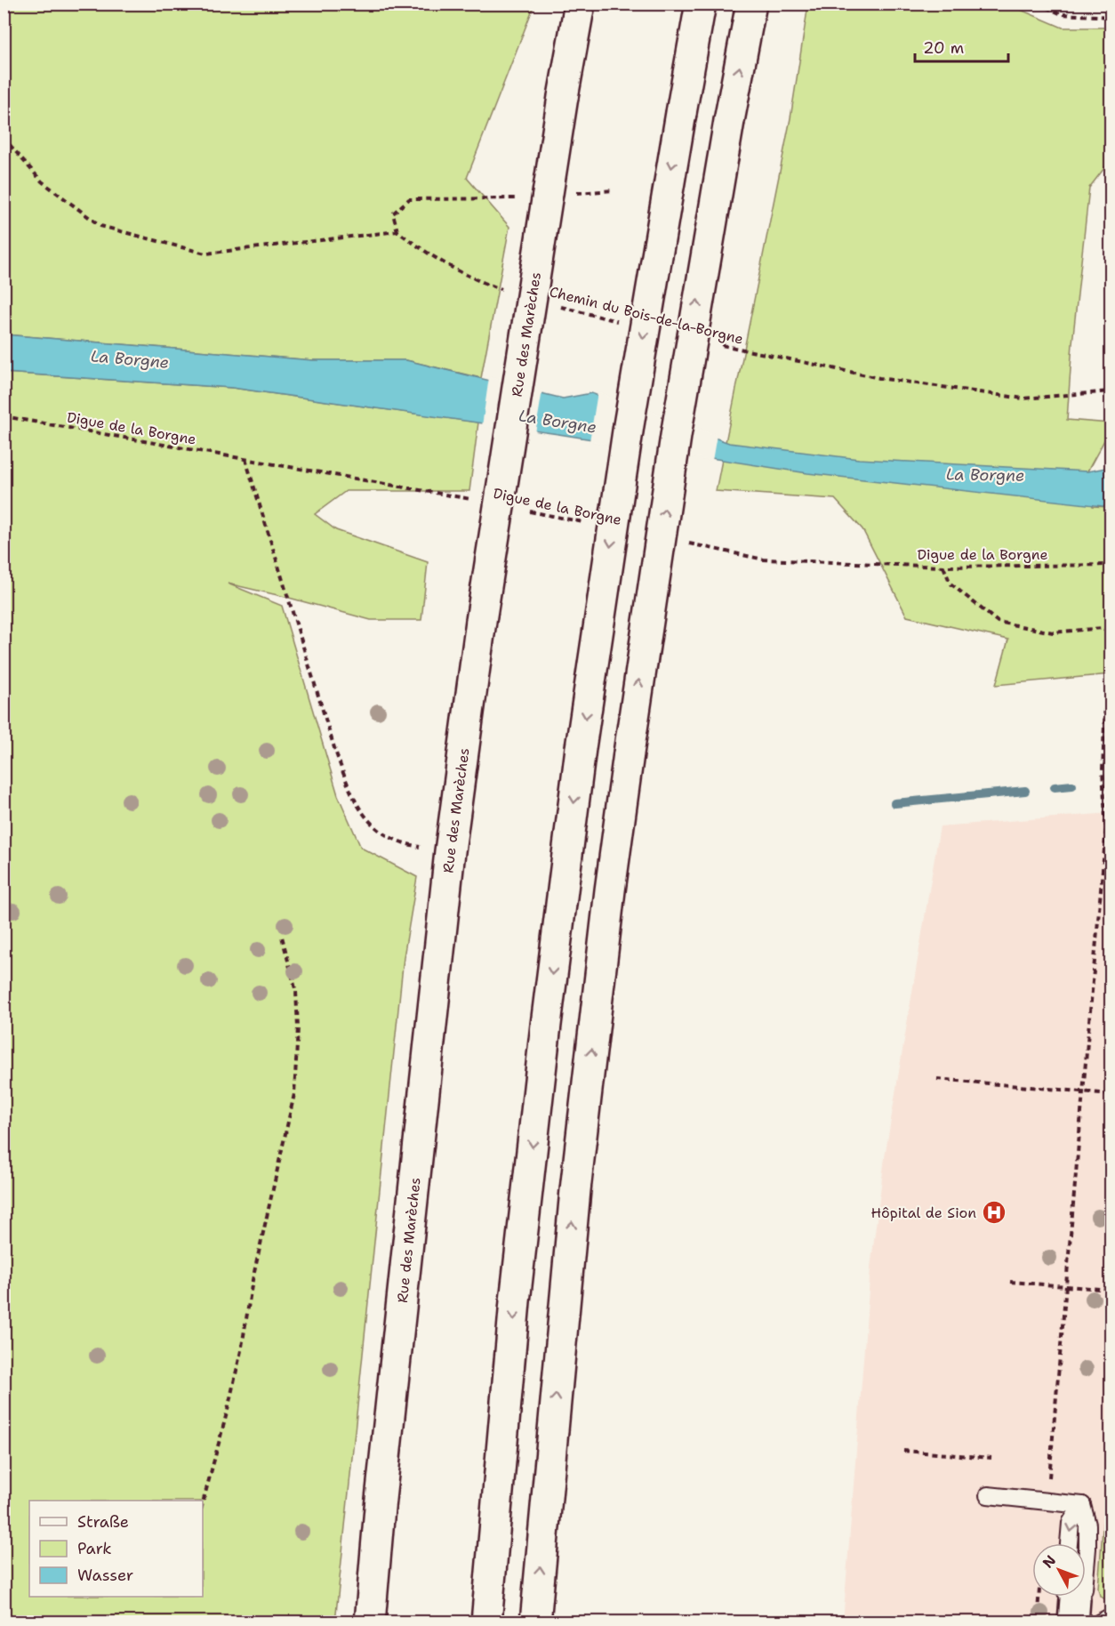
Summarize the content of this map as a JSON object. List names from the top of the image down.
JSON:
{
  "streets": {
    "main road": ["Rue des Marèches"],
    "path": ["Chemin du Bois-de-la-Borgne", "Digue de la Borgne"]
  },
  "water": ["La Borgne"],
  "places": {
    "hospital": ["Hôpital de Sion"]
  },
  "legend": ["Straße", "Park", "Wasser"],
  "scale_bar": "20 m",
  "north": "top left"
}
